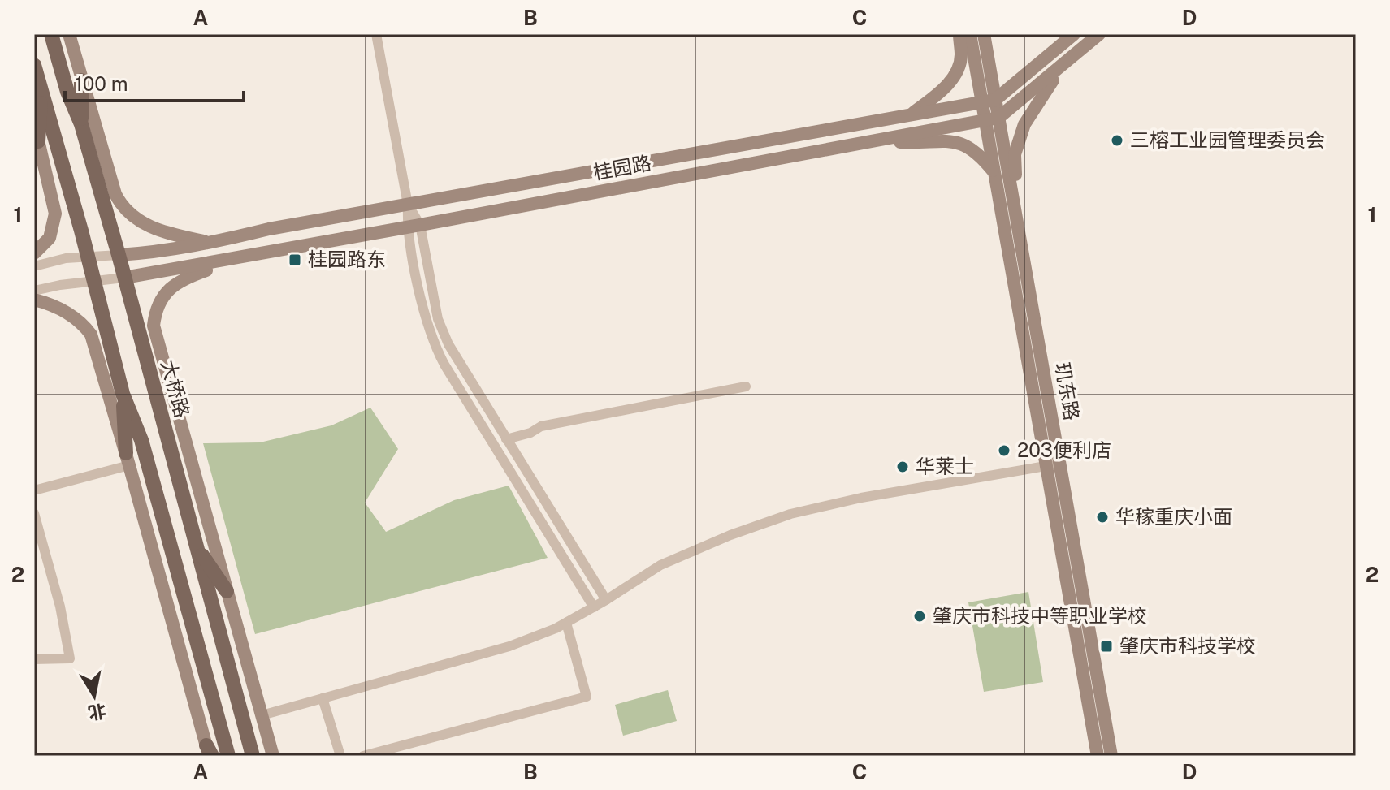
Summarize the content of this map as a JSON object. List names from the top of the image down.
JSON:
{
  "streets": {
    "main road": ["桂园路", "大桥路", "玑东路"]
  },
  "crossings": [
    ["桂园路", "大桥路"],
    ["桂园路", "玑东路"]
  ],
  "places": {
    "other": [
      "三榕工业园管理委员会",
      "203便利店",
      "华莱士",
      "华稼重庆小面",
      "肇庆市科技中等职业学校"
    ],
    "transit": ["桂园路东", "肇庆市科技学校"]
  },
  "scale_bar": "100 m",
  "north": "bottom",
  "grid": {
    "columns": [
      "A",
      "B",
      "C",
      "D"
    ],
    "rows": ["1", "2"]
  }
}
